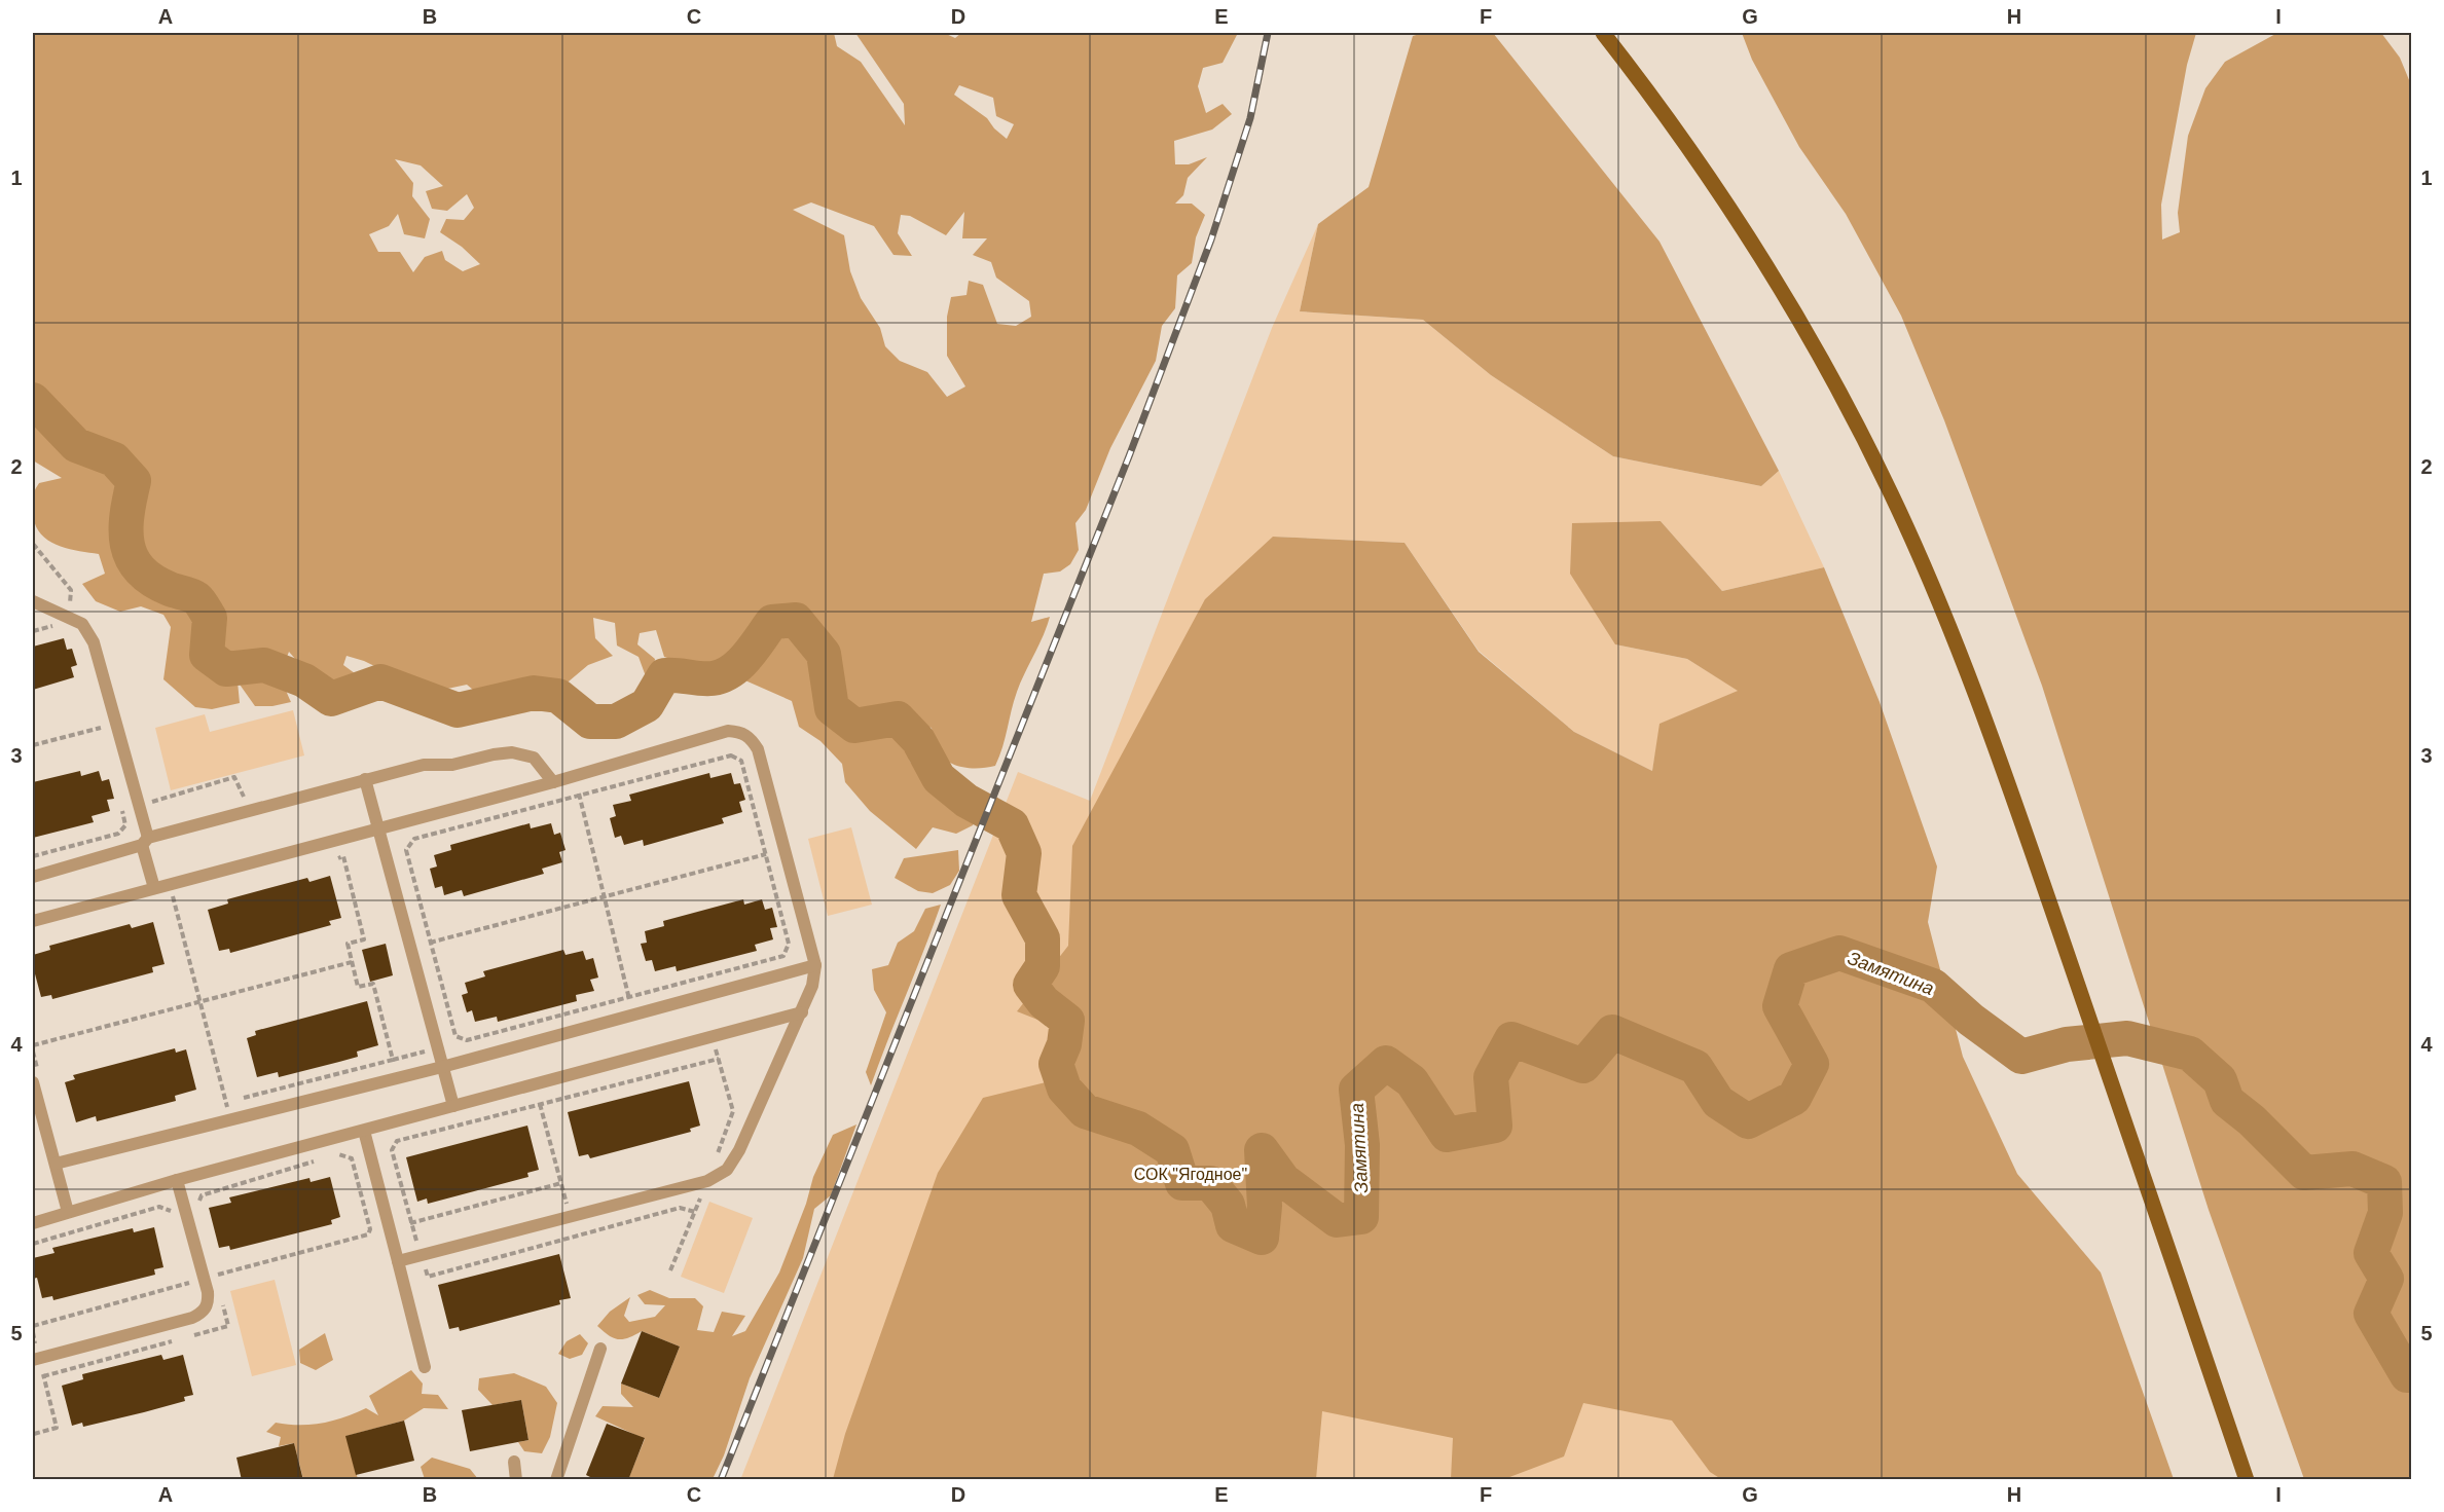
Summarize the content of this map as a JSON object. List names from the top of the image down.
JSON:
{
  "water": ["Замятина"],
  "parks": ["СОК \"Ягодное\""],
  "grid": {
    "columns": [
      "A",
      "B",
      "C",
      "D",
      "E",
      "F",
      "G",
      "H",
      "I"
    ],
    "rows": [
      "1",
      "2",
      "3",
      "4",
      "5"
    ]
  }
}
